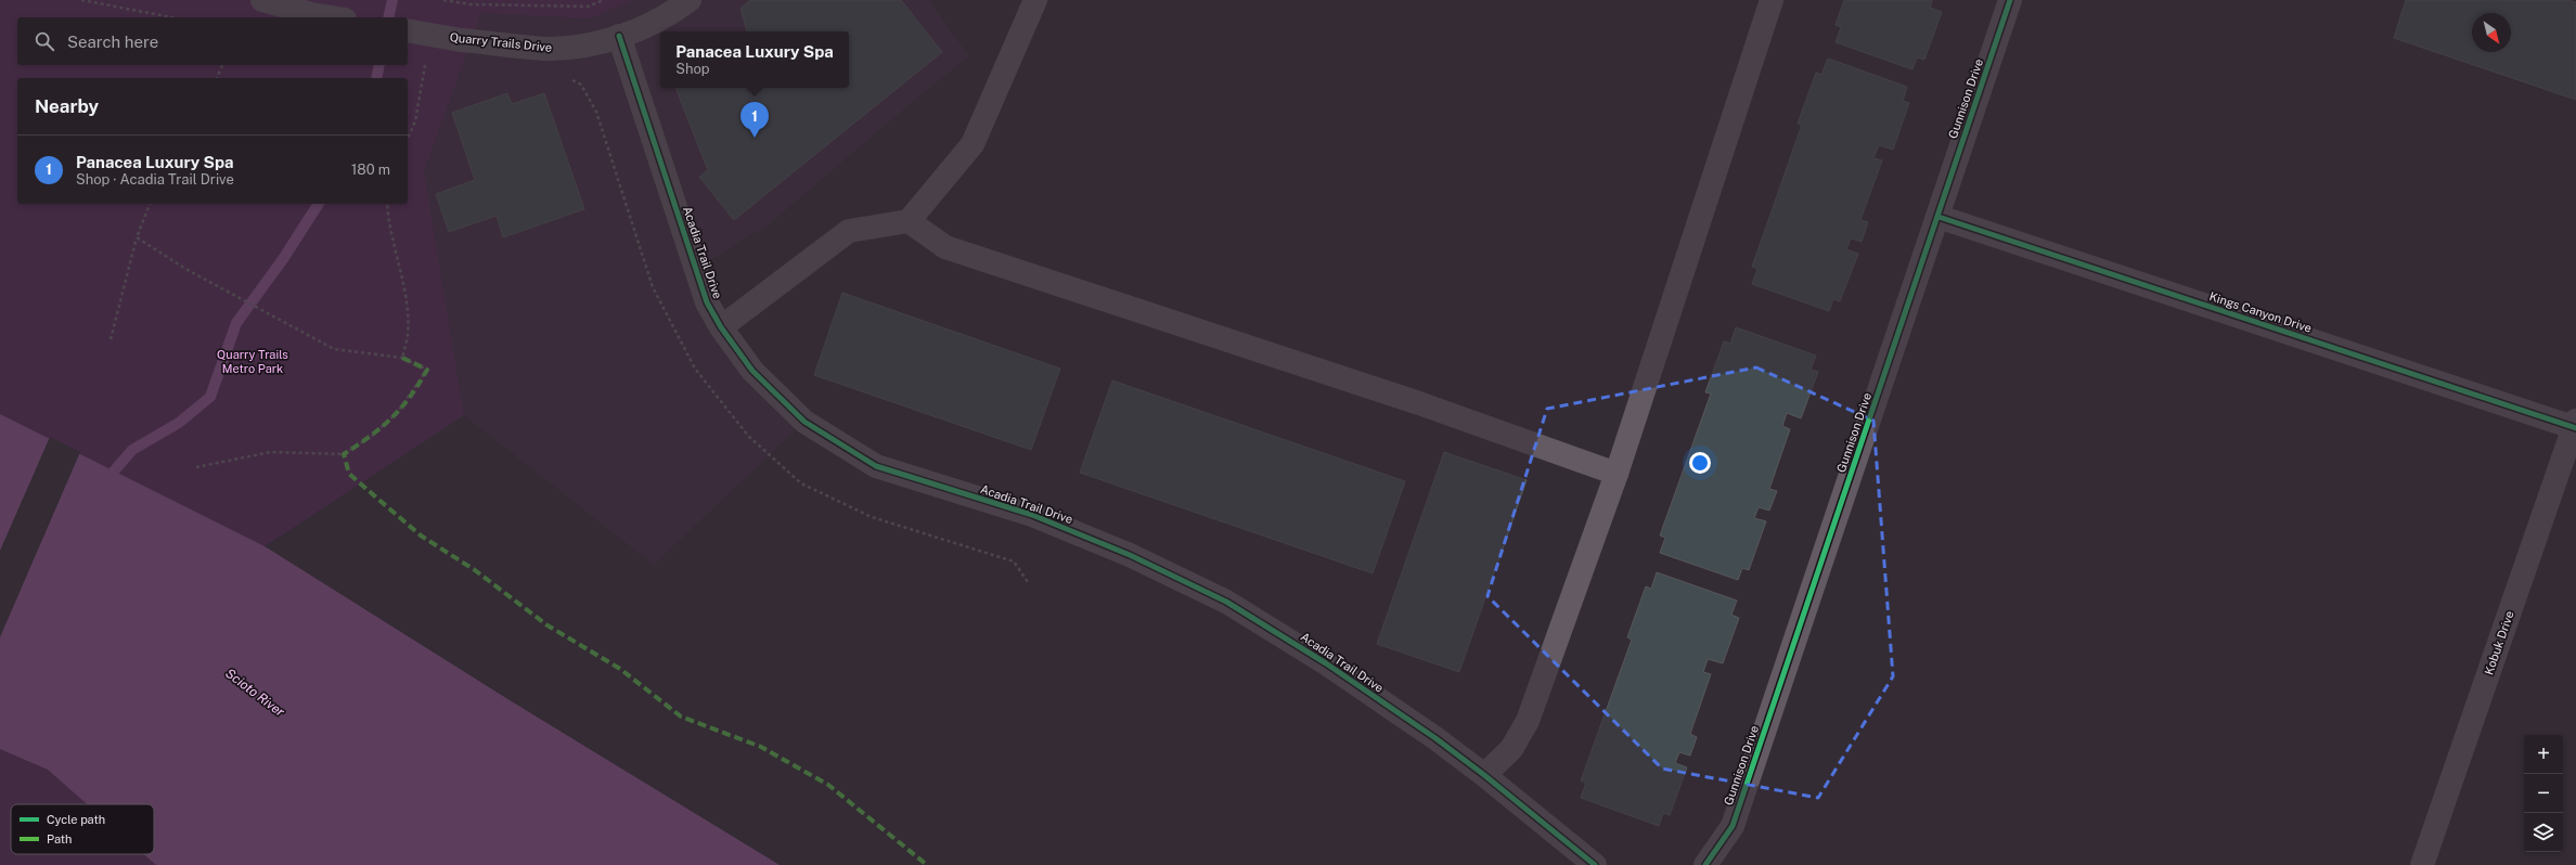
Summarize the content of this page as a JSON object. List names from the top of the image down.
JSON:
{
  "streets": {
    "street": [
      "Quarry Trails Drive",
      "Gunnison Drive",
      "Acadia Trail Drive",
      "Kings Canyon Drive",
      "Kobuk Drive"
    ]
  },
  "crossings": [
    ["Quarry Trails Drive", "Acadia Trail Drive"],
    ["Gunnison Drive", "Kings Canyon Drive"],
    ["Kings Canyon Drive", "Kobuk Drive"]
  ],
  "water": ["Scioto River"],
  "parks": ["Quarry Trails Metro Park"],
  "legend": ["Cycle path", "Path"],
  "north": "bottom right",
  "page": {
    "search": "Search here",
    "popup": ["Panacea Luxury Spa", "Shop"],
    "heading": "Nearby",
    "pins": "1",
    "list": [
      {
        "mark": "1",
        "name": "Panacea Luxury Spa",
        "note": "Shop · Acadia Trail Drive",
        "value": "180 m"
      }
    ],
    "map_buttons": ["+", "−"]
  }
}
